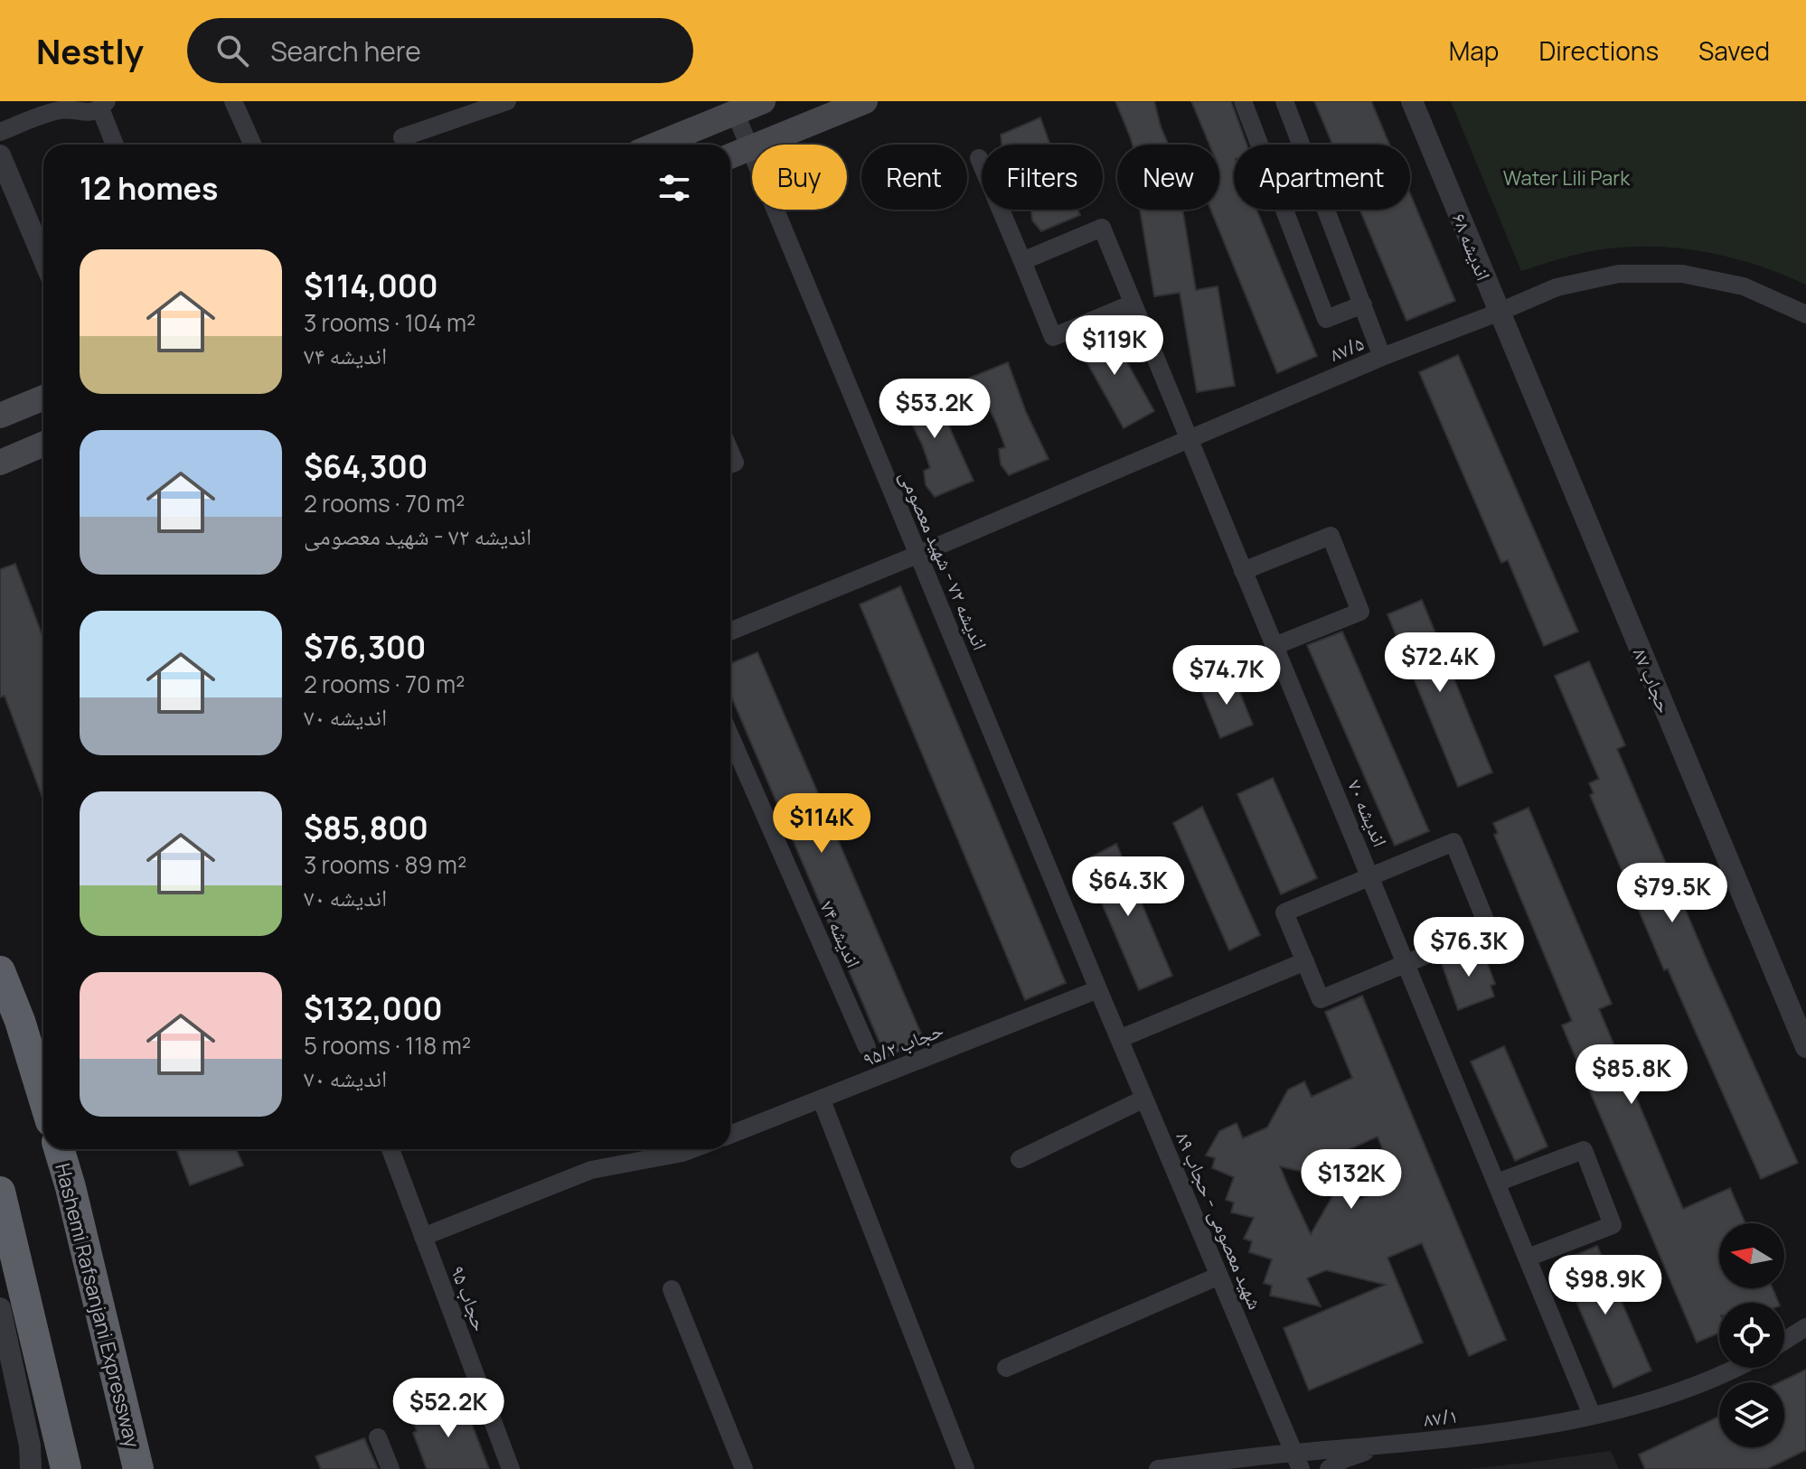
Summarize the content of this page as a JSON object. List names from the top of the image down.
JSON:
{
  "streets": {
    "highway": ["Hashemi Rafsanjani Expressway"],
    "street": [
      "اندیشه ۶۸",
      "۸۷/۵",
      "اندیشه ۷۲ - شهید معصومی",
      "حجاب ۸۷",
      "اندیشه ۷۰",
      "اندیشه ۷۴",
      "حجاب ۹۵/۲",
      "شهید معصومی - حجاب ۸۹",
      "حجاب ۹۵",
      "۸۷/۱"
    ]
  },
  "crossings": [
    ["اندیشه ۶۸", "۸۷/۵"],
    ["اندیشه ۶۸", "حجاب ۸۷"],
    ["۸۷/۵", "اندیشه ۷۲ - شهید معصومی"],
    ["۸۷/۵", "حجاب ۸۷"],
    ["۸۷/۵", "اندیشه ۷۰"],
    ["اندیشه ۷۲ - شهید معصومی", "حجاب ۹۵/۲"],
    ["اندیشه ۷۲ - شهید معصومی", "شهید معصومی - حجاب ۸۹"],
    ["اندیشه ۷۰", "۸۷/۱"],
    ["حجاب ۹۵/۲", "شهید معصومی - حجاب ۸۹"],
    ["شهید معصومی - حجاب ۸۹", "۸۷/۱"]
  ],
  "parks": ["Water Lili Park"],
  "north": "left",
  "page": {
    "header": "Nestly",
    "search": "Search here",
    "nav": ["Map", "Directions", "Saved"],
    "chip": [
      "Buy",
      "Rent",
      "Filters",
      "New",
      "Apartment"
    ],
    "heading": "12 homes",
    "list": [
      {
        "name": "$114,000",
        "note": "3 rooms · 104 m² · اندیشه ۷۴"
      },
      {
        "name": "$64,300",
        "note": "2 rooms · 70 m² · اندیشه ۷۲ - شهید معصومی"
      },
      {
        "name": "$76,300",
        "note": "2 rooms · 70 m² · اندیشه ۷۰"
      },
      {
        "name": "$85,800",
        "note": "3 rooms · 89 m² · اندیشه ۷۰"
      },
      {
        "name": "$132,000",
        "note": "5 rooms · 118 m² · اندیشه ۷۰"
      }
    ],
    "price": [
      "$119K",
      "$53.2K",
      "$72.4K",
      "$74.7K",
      "$114K",
      "$64.3K",
      "$79.5K",
      "$76.3K",
      "$85.8K",
      "$132K",
      "$98.9K",
      "$52.2K"
    ]
  }
}
